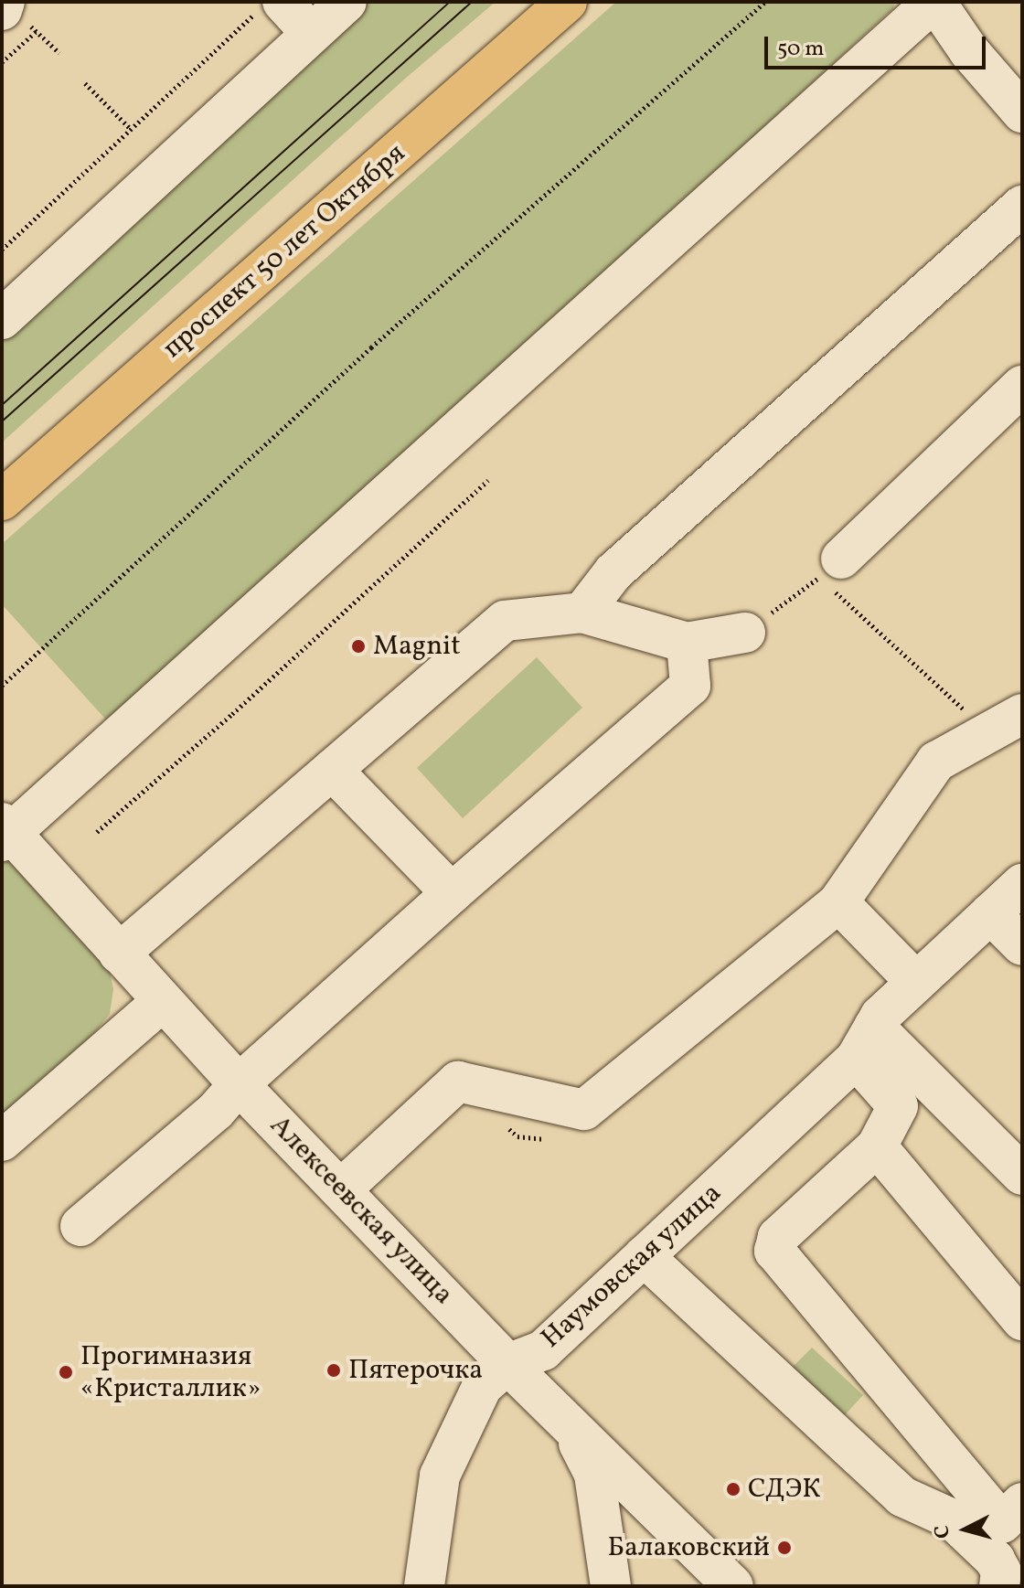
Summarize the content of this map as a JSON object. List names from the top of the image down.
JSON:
{
  "streets": {
    "main road": ["проспект 50 лет Октября"],
    "street": ["Алексеевская улица", "Наумовская улица"]
  },
  "crossings": [
    ["Алексеевская улица", "Наумовская улица"]
  ],
  "places": [
    "Magnit",
    "Пятерочка",
    "Прогимназия «Кристаллик»",
    "СДЭК",
    "Балаковский"
  ],
  "scale_bar": "50 m",
  "north": "left"
}
